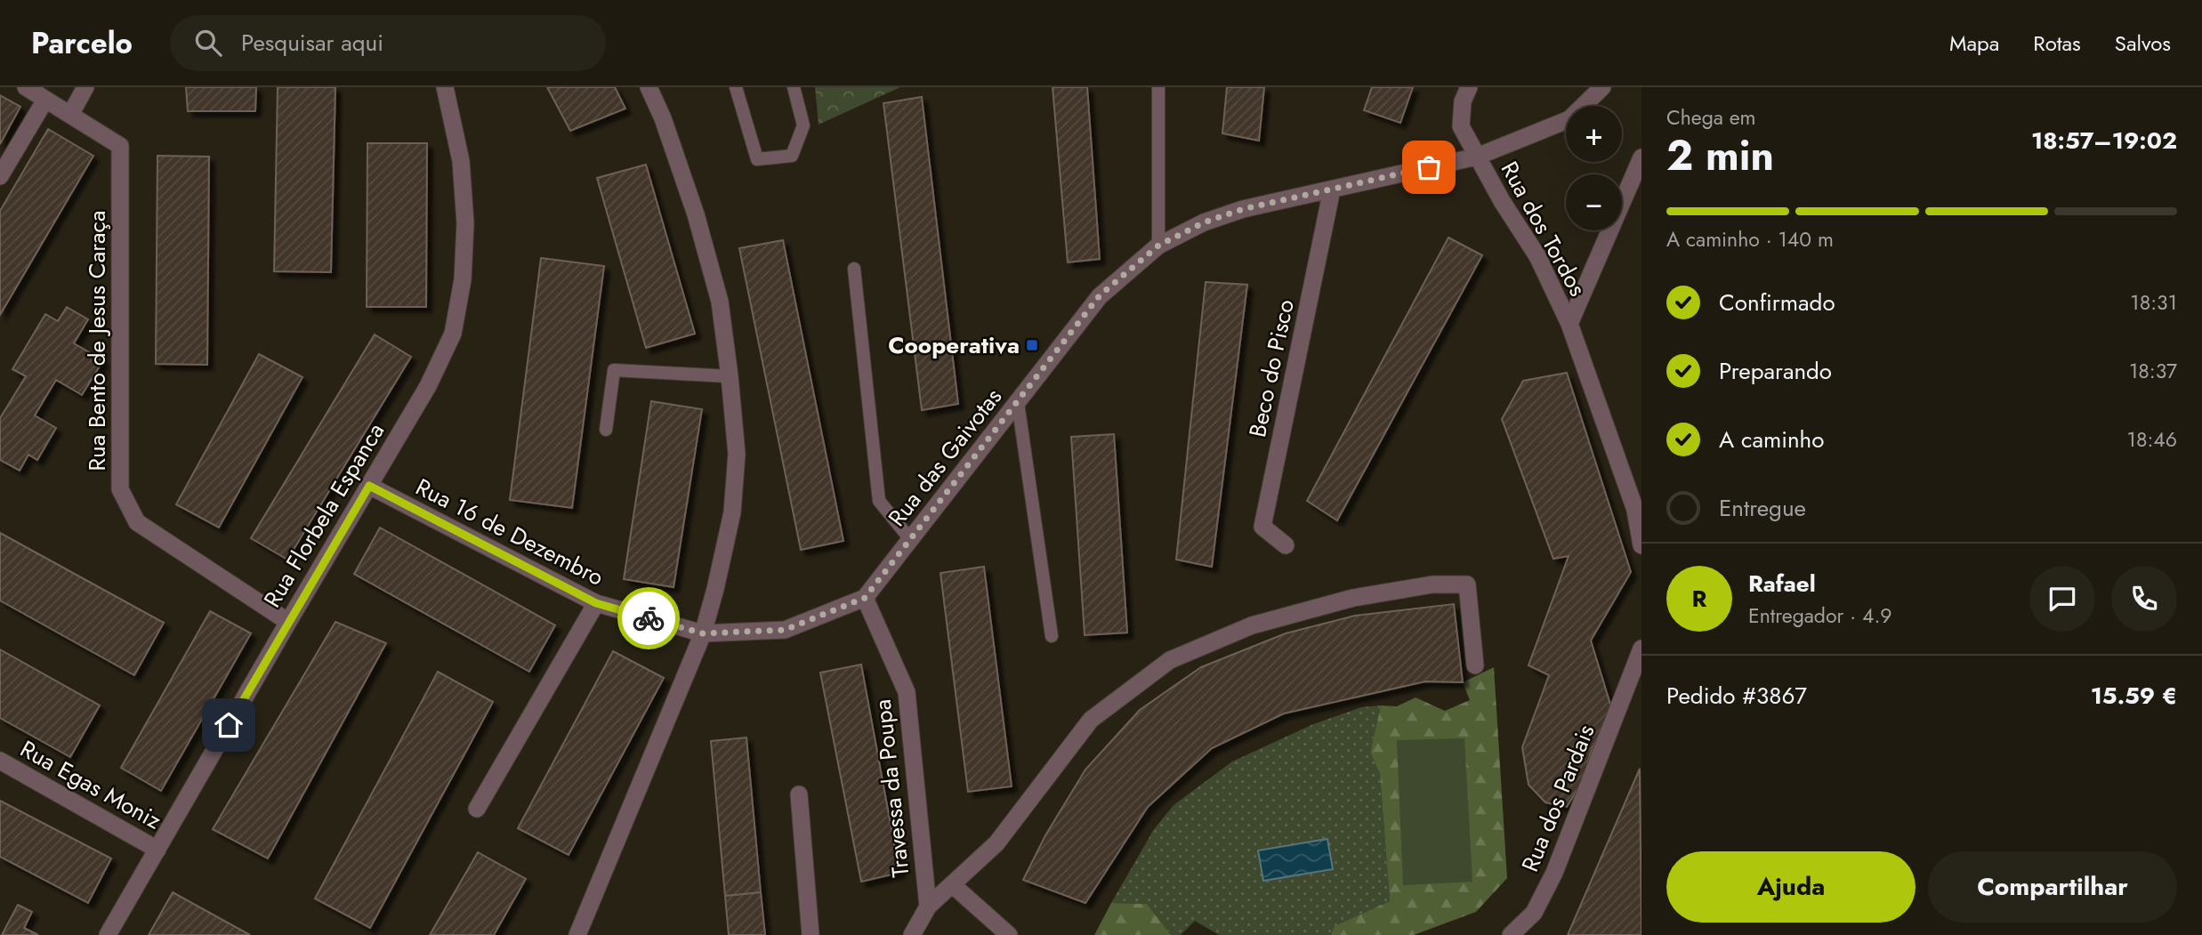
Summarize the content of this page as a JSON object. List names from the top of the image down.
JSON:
{
  "streets": {
    "street": [
      "Rua dos Tordos",
      "Rua Bento de Jesus Caraça",
      "Beco do Pisco",
      "Rua das Gaivotas",
      "Rua Florbela Espanca",
      "Rua 16 de Dezembro",
      "Rua Egas Moniz",
      "Travessa da Poupa",
      "Rua dos Pardais"
    ]
  },
  "crossings": [
    ["Rua dos Tordos", "Rua das Gaivotas"],
    ["Rua Bento de Jesus Caraça", "Rua Florbela Espanca"],
    ["Beco do Pisco", "Rua das Gaivotas"],
    ["Rua das Gaivotas", "Travessa da Poupa"],
    ["Rua Florbela Espanca", "Rua 16 de Dezembro"],
    ["Rua Florbela Espanca", "Rua Egas Moniz"]
  ],
  "places": {
    "transit": ["Cooperativa"]
  },
  "page": {
    "header": "Parcelo",
    "search": "Pesquisar aqui",
    "nav": ["Mapa", "Rotas", "Salvos"],
    "heading": ["2 min", "Chega em", "18:57–19:02"],
    "panel": [
      "Rafael",
      "Entregador · 4.9",
      "Pedido #3867",
      "15.59 €"
    ],
    "map_buttons": ["+", "−"],
    "bar": "A caminho · 140 m",
    "list": [
      ["Confirmado", "18:31"],
      ["Preparando", "18:37"],
      ["A caminho", "18:46"],
      "Entregue"
    ],
    "round": "R",
    "buttons": ["Ajuda", "Compartilhar"]
  }
}
